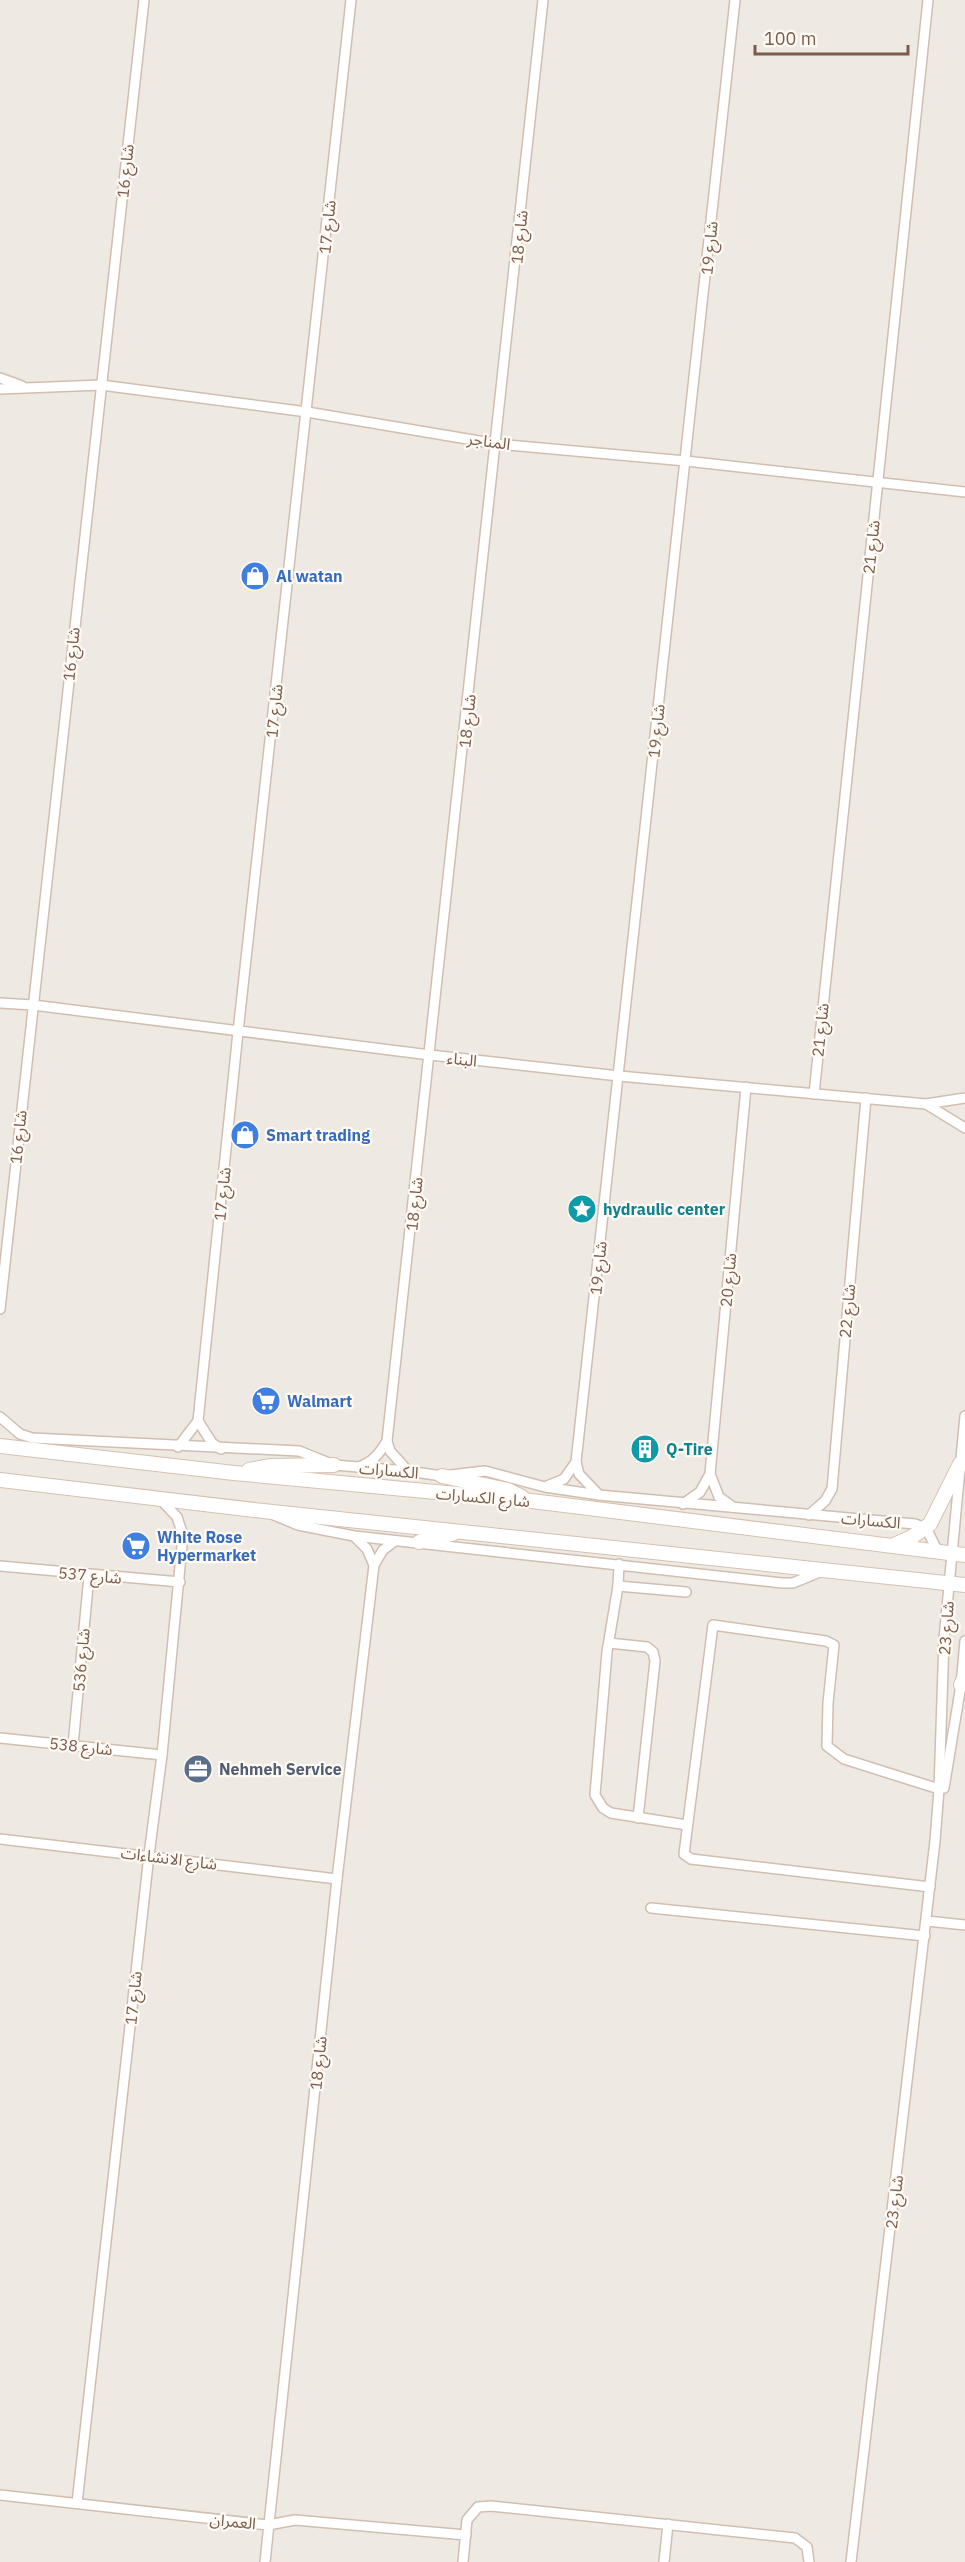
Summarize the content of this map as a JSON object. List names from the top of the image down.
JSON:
{
  "streets": {
    "street": [
      "شارع 16",
      "شارع 17",
      "شارع 18",
      "شارع 19",
      "المناجر",
      "شارع 21",
      "البناء",
      "شارع 20",
      "شارع 22",
      "الكسارات",
      "شارع الكسارات",
      "شارع 537",
      "شارع 23",
      "شارع 536",
      "شارع 538",
      "شارع الانشاءات",
      "العمران"
    ]
  },
  "crossings": [
    ["شارع 16", "المناجر"],
    ["شارع 16", "البناء"],
    ["شارع 17", "المناجر"],
    ["شارع 17", "البناء"],
    ["شارع 17", "شارع 537"],
    ["شارع 17", "شارع 538"],
    ["شارع 17", "شارع الانشاءات"],
    ["شارع 17", "العمران"],
    ["شارع 18", "المناجر"],
    ["شارع 18", "البناء"],
    ["شارع 18", "شارع الانشاءات"],
    ["شارع 18", "العمران"],
    ["شارع 19", "المناجر"],
    ["شارع 19", "البناء"],
    ["المناجر", "شارع 21"],
    ["شارع 21", "البناء"],
    ["البناء", "شارع 20"],
    ["البناء", "شارع 22"],
    ["شارع 22", "الكسارات"],
    ["شارع الكسارات", "شارع 23"],
    ["شارع 537", "شارع 536"],
    ["شارع 536", "شارع 538"]
  ],
  "places": {
    "shop": ["Al watan", "Smart trading"],
    "place": ["hydraulic center"],
    "supermarket": ["Walmart", "White Rose Hypermarket"],
    "building": ["Q-Tire"],
    "office": ["Nehmeh Service"]
  },
  "scale_bar": "100 m"
}
